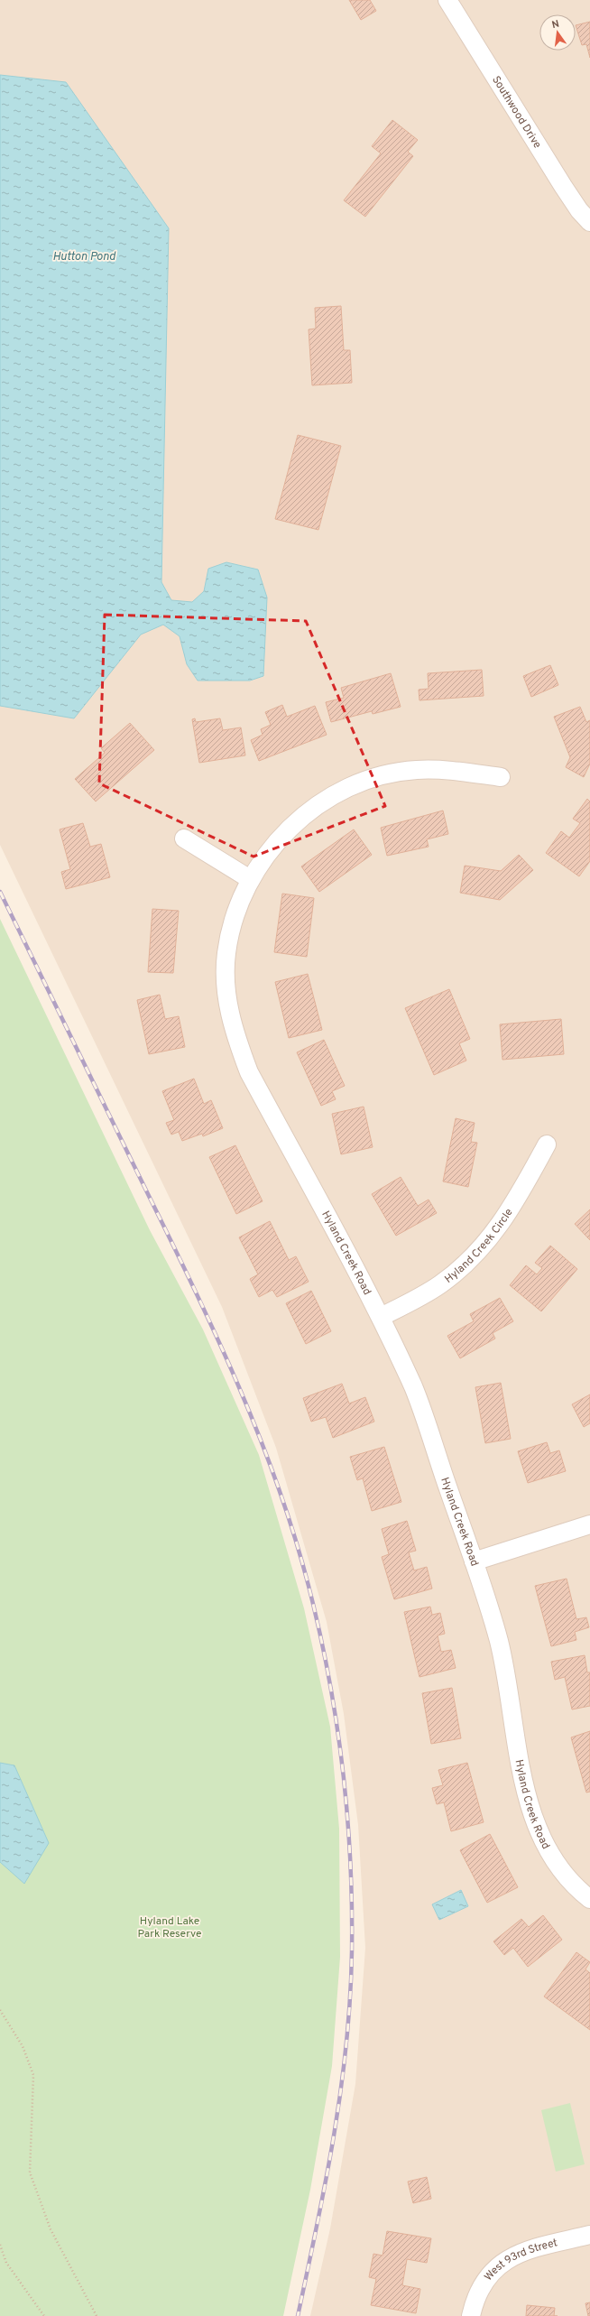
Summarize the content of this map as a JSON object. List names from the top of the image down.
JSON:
{
  "streets": {
    "street": [
      "Southwood Drive",
      "Hyland Creek Circle",
      "Hyland Creek Road",
      "West 93rd Street"
    ]
  },
  "crossings": [
    ["Hyland Creek Circle", "Hyland Creek Road"]
  ],
  "water": ["Hutton Pond"],
  "parks": ["Hyland Lake Park Reserve"],
  "north": "top"
}
